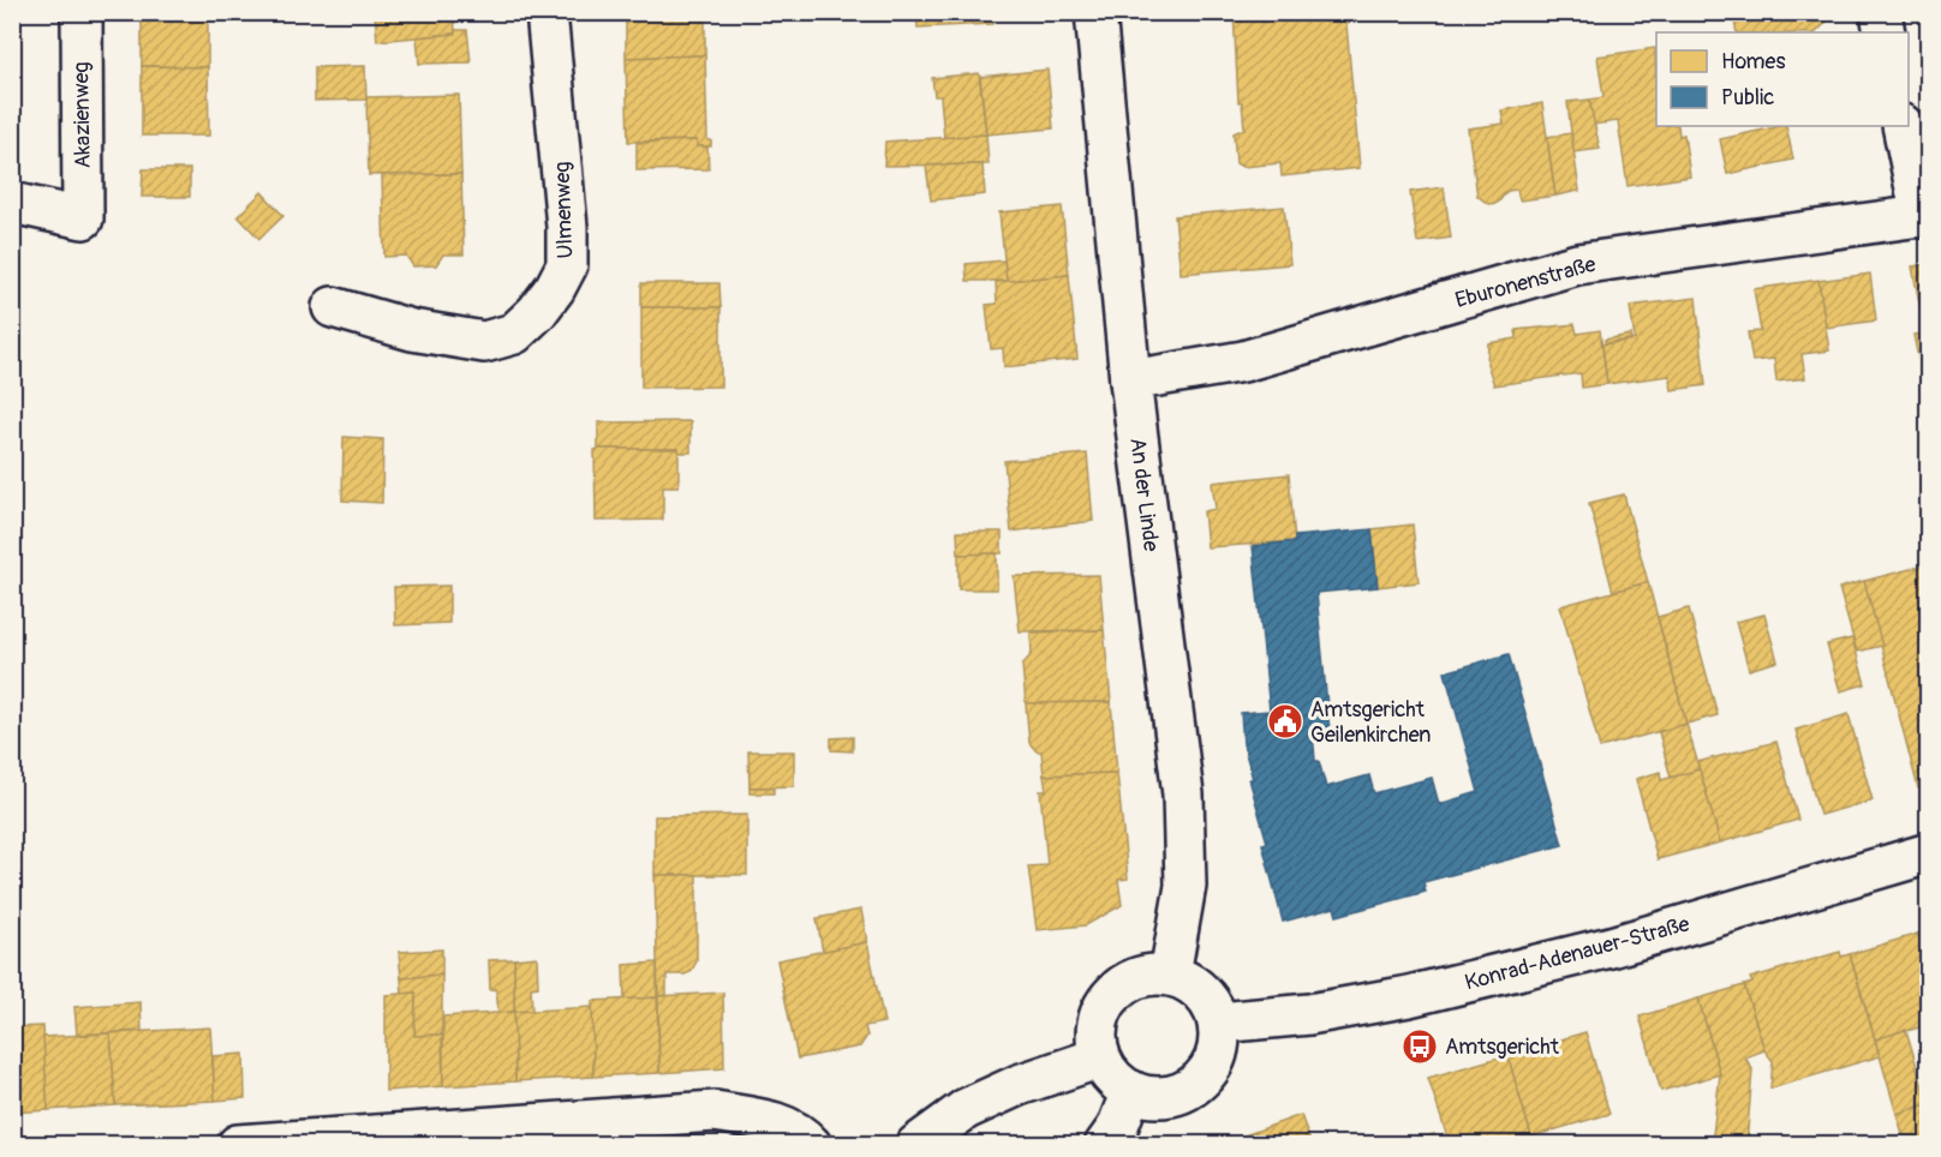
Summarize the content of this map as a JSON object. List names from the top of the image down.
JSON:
{
  "streets": {
    "street": [
      "Akazienweg",
      "Ulmenweg",
      "Eburonenstraße",
      "An der Linde",
      "Konrad-Adenauer-Straße"
    ]
  },
  "crossings": [
    ["Eburonenstraße", "An der Linde"],
    ["An der Linde", "Konrad-Adenauer-Straße"]
  ],
  "places": {
    "public building": ["Amtsgericht Geilenkirchen"],
    "bus stop": ["Amtsgericht"]
  },
  "legend": ["Homes", "Public"]
}
